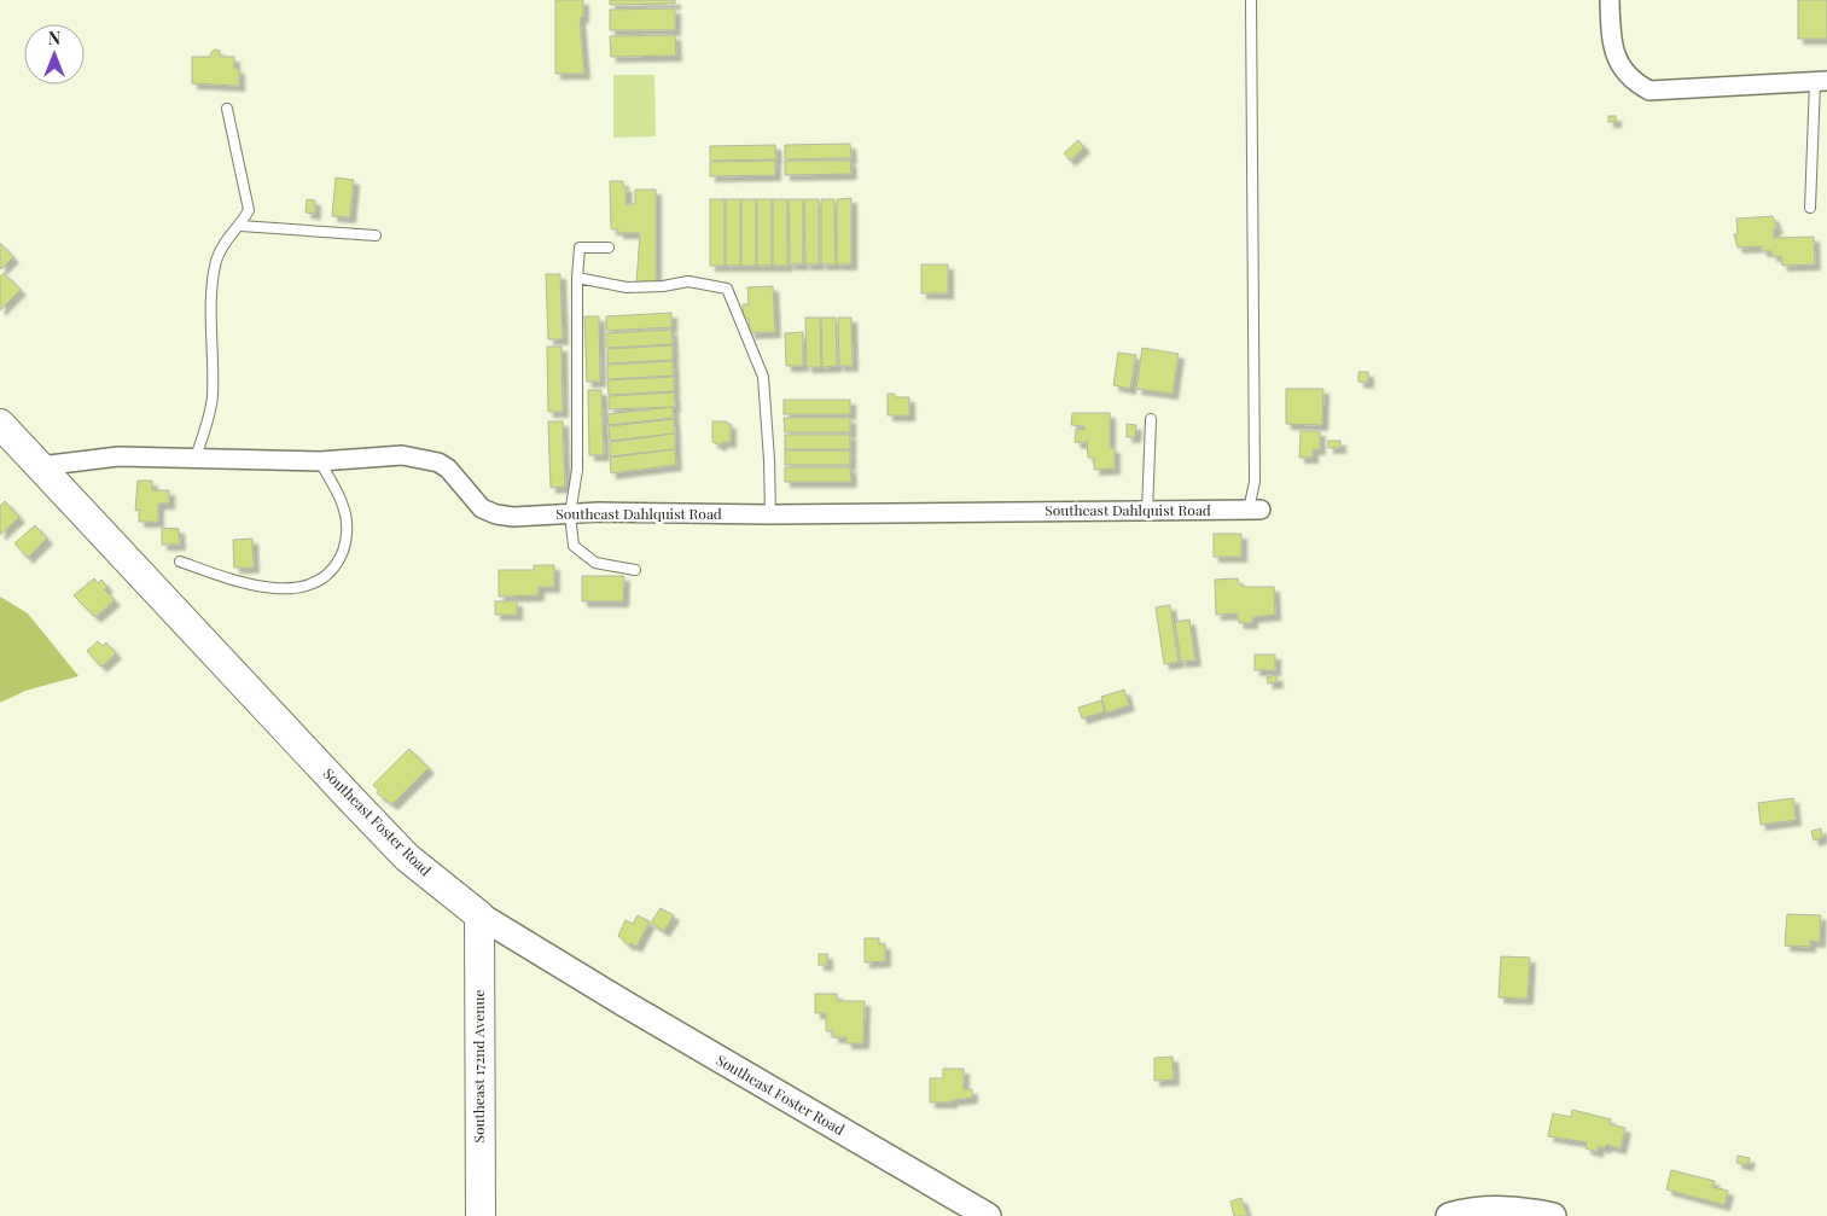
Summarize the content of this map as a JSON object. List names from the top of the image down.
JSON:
{
  "streets": {
    "main road": ["Southeast Foster Road", "Southeast 172nd Avenue"],
    "street": ["Southeast Dahlquist Road"]
  },
  "crossings": [
    ["Southeast Dahlquist Road", "Southeast Foster Road"],
    ["Southeast Foster Road", "Southeast 172nd Avenue"]
  ],
  "north": "top"
}
